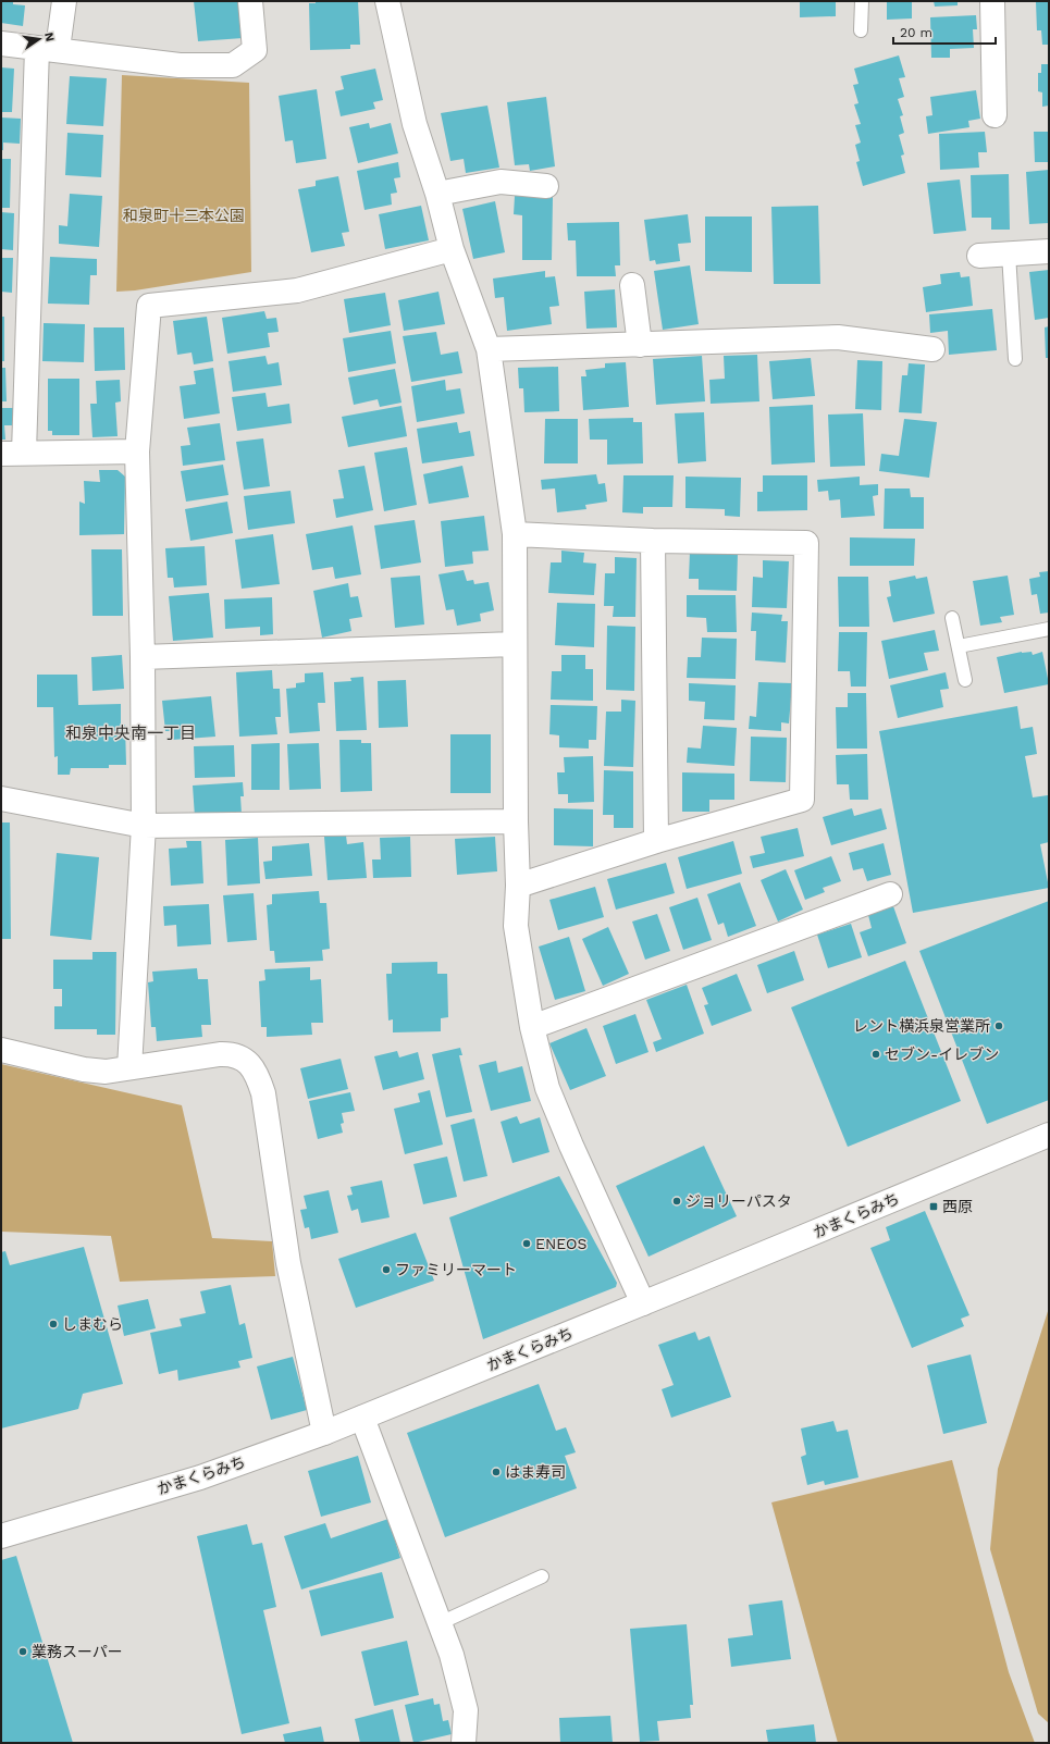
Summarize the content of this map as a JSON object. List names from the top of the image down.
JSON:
{
  "streets": {
    "street": ["かまくらみち"]
  },
  "districts": ["和泉中央南一丁目"],
  "parks": ["和泉町十三本公園"],
  "places": {
    "other": [
      "レント横浜泉営業所",
      "セブン-イレブン",
      "ジョリーパスタ",
      "ENEOS",
      "ファミリーマート",
      "しまむら",
      "はま寿司",
      "業務スーパー"
    ],
    "transit": ["西原"]
  },
  "scale_bar": "20 m",
  "north": "right"
}
